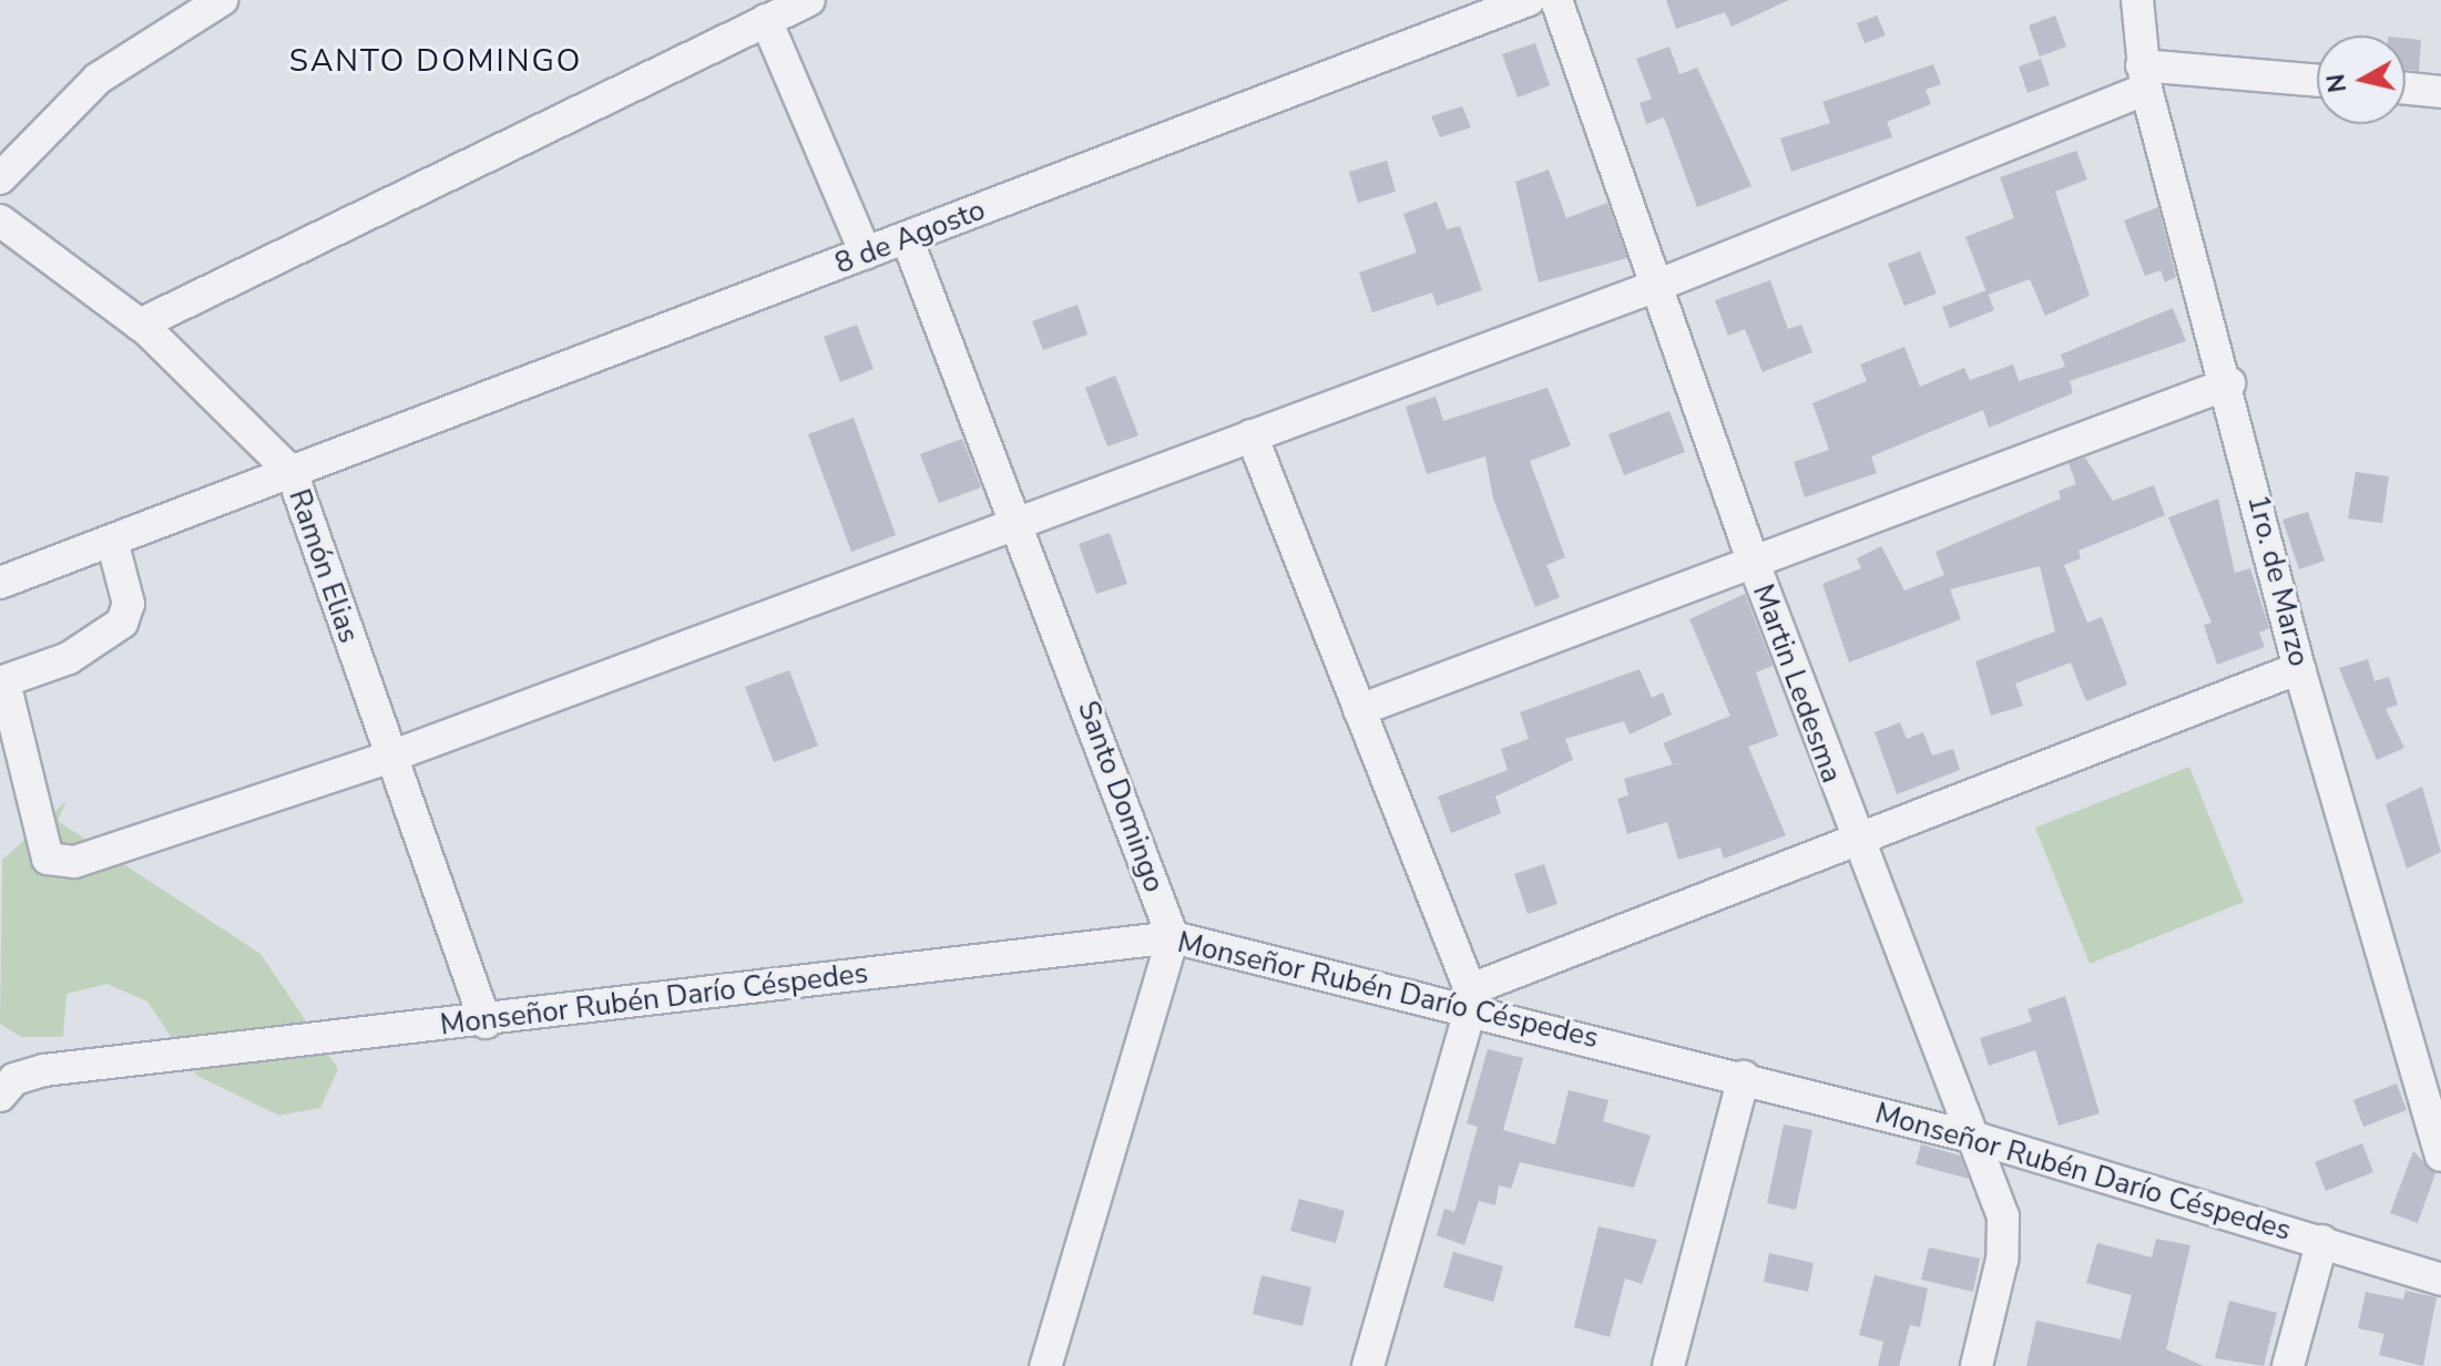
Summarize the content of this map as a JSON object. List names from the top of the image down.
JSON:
{
  "streets": {
    "street": [
      "8 de Agosto",
      "Ramón Elias",
      "1ro. de Marzo",
      "Martin Ledesma",
      "Santo Domingo",
      "Monseñor Rubén Darío Céspedes"
    ]
  },
  "crossings": [
    ["8 de Agosto", "Ramón Elias"],
    ["8 de Agosto", "Santo Domingo"],
    ["Ramón Elias", "Monseñor Rubén Darío Céspedes"],
    ["Martin Ledesma", "Monseñor Rubén Darío Céspedes"],
    ["Santo Domingo", "Monseñor Rubén Darío Céspedes"]
  ],
  "districts": ["SANTO DOMINGO"],
  "north": "left"
}
